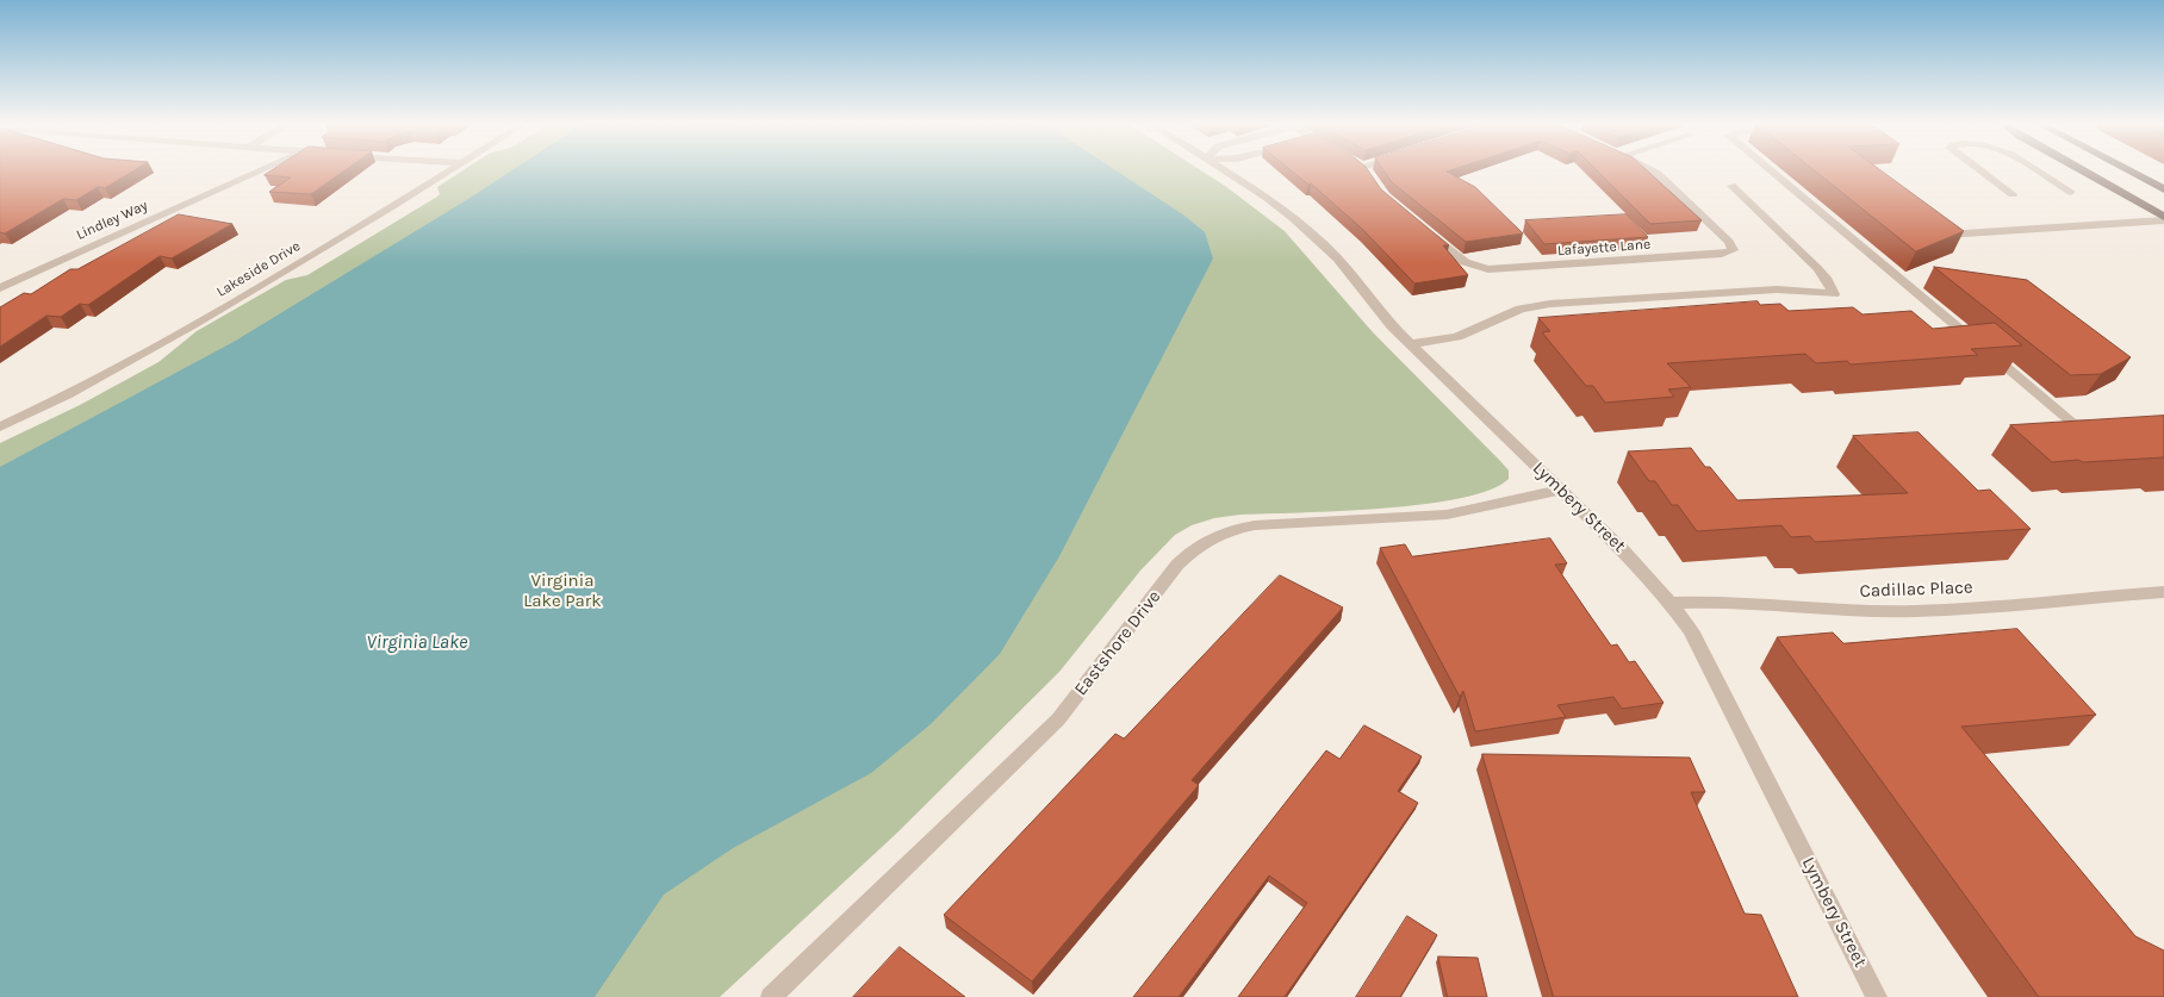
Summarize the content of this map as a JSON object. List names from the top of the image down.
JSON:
{
  "streets": {
    "street": [
      "Lindley Way",
      "Lafayette Lane",
      "Lakeside Drive",
      "Lymbery Street",
      "Cadillac Place",
      "Eastshore Drive"
    ]
  },
  "crossings": [
    ["Lymbery Street", "Cadillac Place"],
    ["Lymbery Street", "Eastshore Drive"]
  ],
  "water": ["Virginia Lake"],
  "parks": ["Virginia Lake Park"]
}
